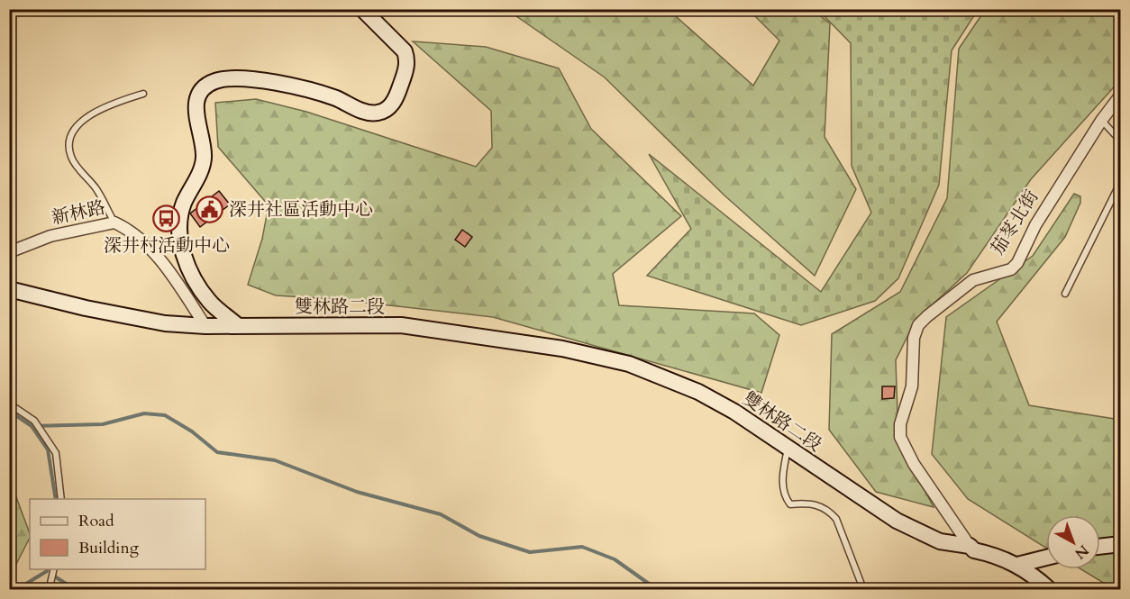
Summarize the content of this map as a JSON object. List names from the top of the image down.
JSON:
{
  "streets": {
    "street": ["新林路", "茄苳北街", "雙林路二段"]
  },
  "crossings": [
    ["茄苳北街", "雙林路二段"]
  ],
  "places": {
    "public building": ["深井社區活動中心"],
    "bus stop": ["深井村活動中心"]
  },
  "legend": ["Road", "Building"],
  "north": "bottom right"
}
